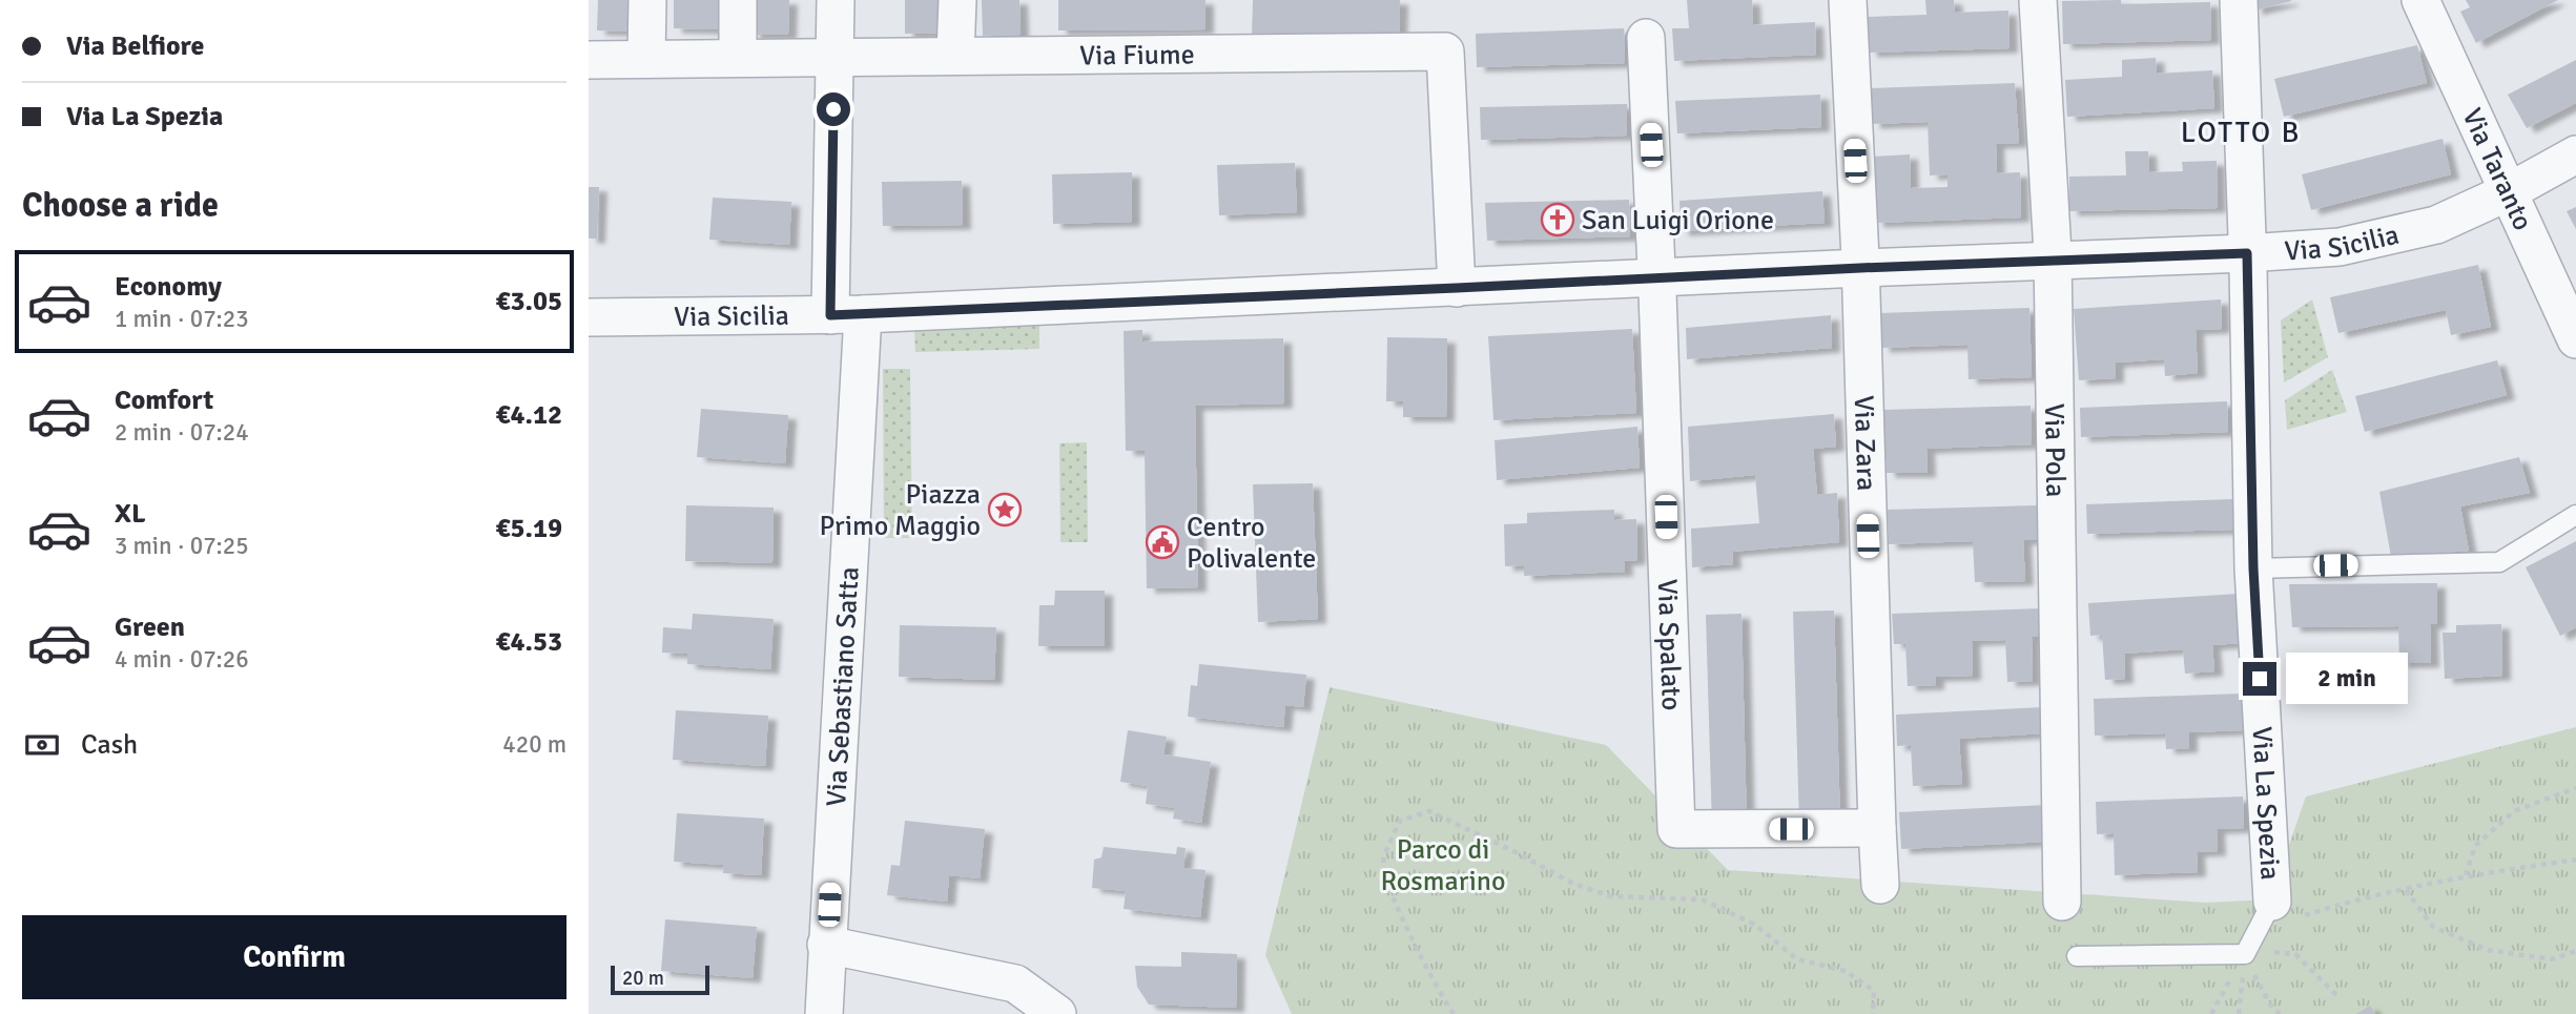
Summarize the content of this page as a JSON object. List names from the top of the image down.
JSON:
{
  "streets": {
    "street": [
      "Via Fiume",
      "Via Taranto",
      "Via Sicilia",
      "Via Zara",
      "Via Pola",
      "Via Spalato",
      "Via Sebastiano Satta",
      "Via La Spezia"
    ]
  },
  "crossings": [
    ["Via Fiume", "Via Sicilia"],
    ["Via Fiume", "Via Sebastiano Satta"],
    ["Via Taranto", "Via Sicilia"],
    ["Via Sicilia", "Via Zara"],
    ["Via Sicilia", "Via Pola"],
    ["Via Sicilia", "Via Spalato"],
    ["Via Sicilia", "Via Sebastiano Satta"],
    ["Via Sicilia", "Via La Spezia"],
    ["Via Zara", "Via Spalato"]
  ],
  "districts": ["LOTTO B"],
  "parks": ["Parco di Rosmarino"],
  "places": {
    "church": ["San Luigi Orione"],
    "place": ["Piazza Primo Maggio"],
    "public building": ["Centro Polivalente"]
  },
  "scale_bar": "20 m",
  "page": {
    "banner": ["Via Belfiore", "Via La Spezia"],
    "heading": "Choose a ride",
    "list": [
      {
        "name": "Economy",
        "note": "1 min · 07:23",
        "value": "€3.05"
      },
      {
        "name": "Comfort",
        "note": "2 min · 07:24",
        "value": "€4.12"
      },
      {
        "name": "XL",
        "note": "3 min · 07:25",
        "value": "€5.19"
      },
      {
        "name": "Green",
        "note": "4 min · 07:26",
        "value": "€4.53"
      }
    ],
    "bubble": "2 min",
    "pay": ["Cash", "420 m"],
    "buttons": "Confirm",
    "scale": "20 m"
  }
}
